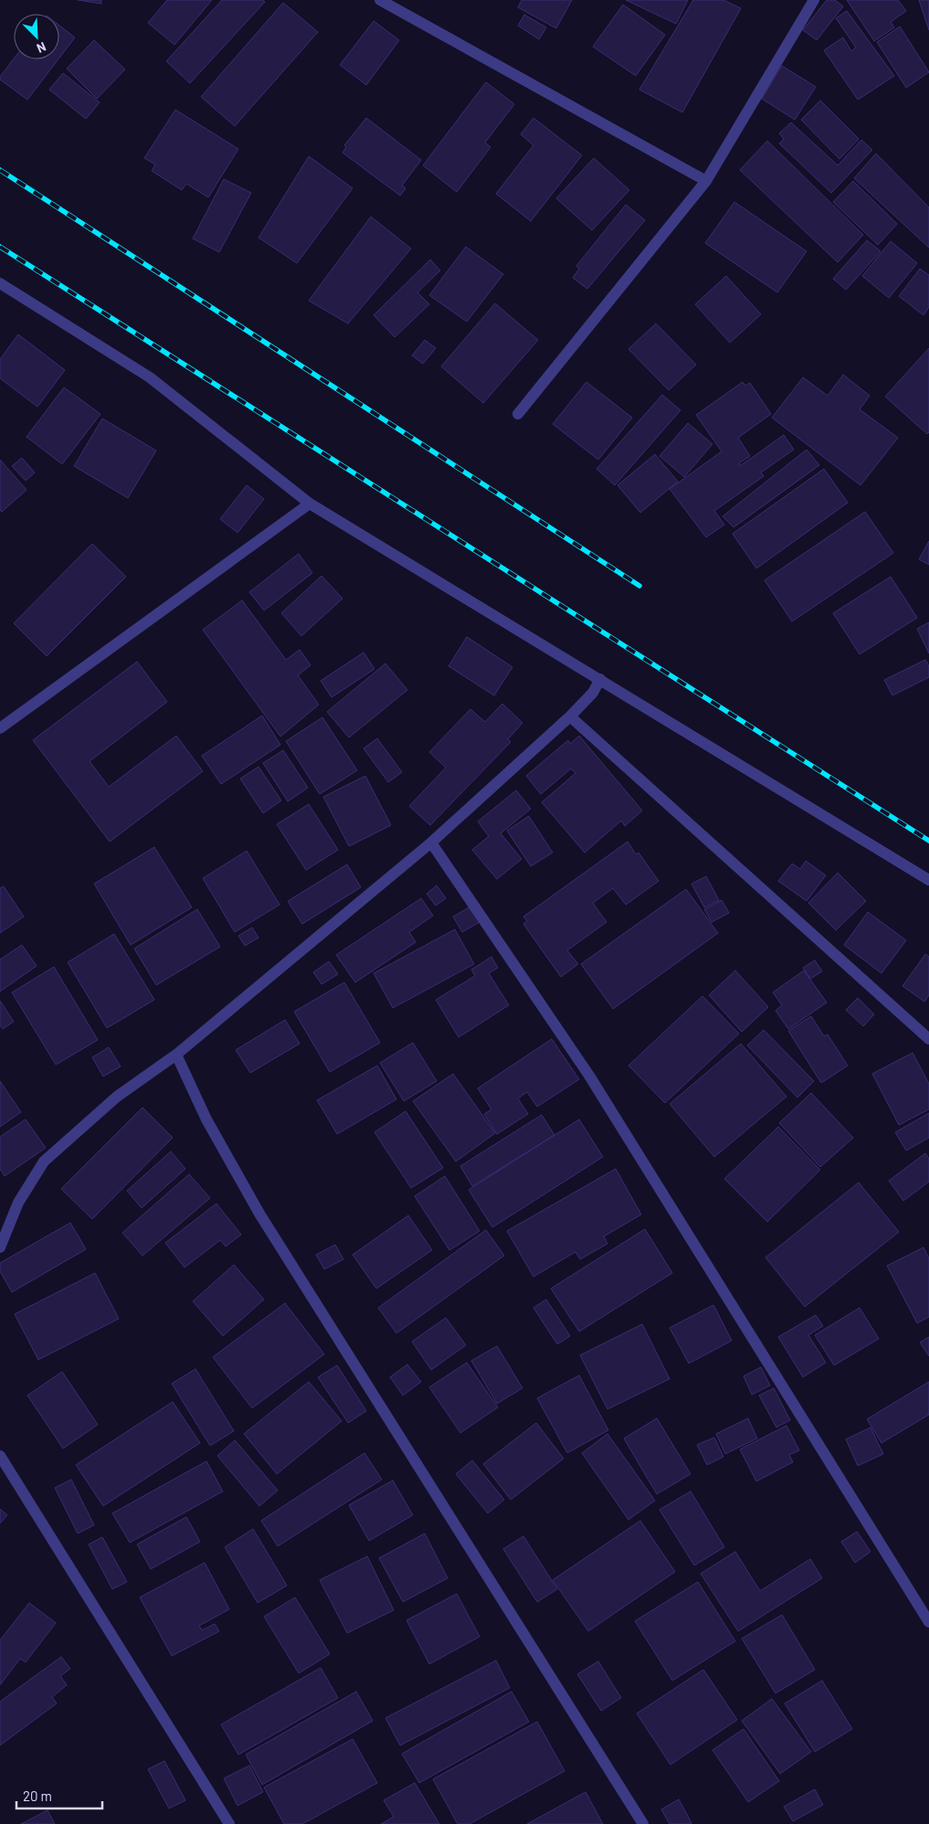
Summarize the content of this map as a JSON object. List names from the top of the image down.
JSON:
{
  "scale_bar": "20 m",
  "north": "bottom right"
}
